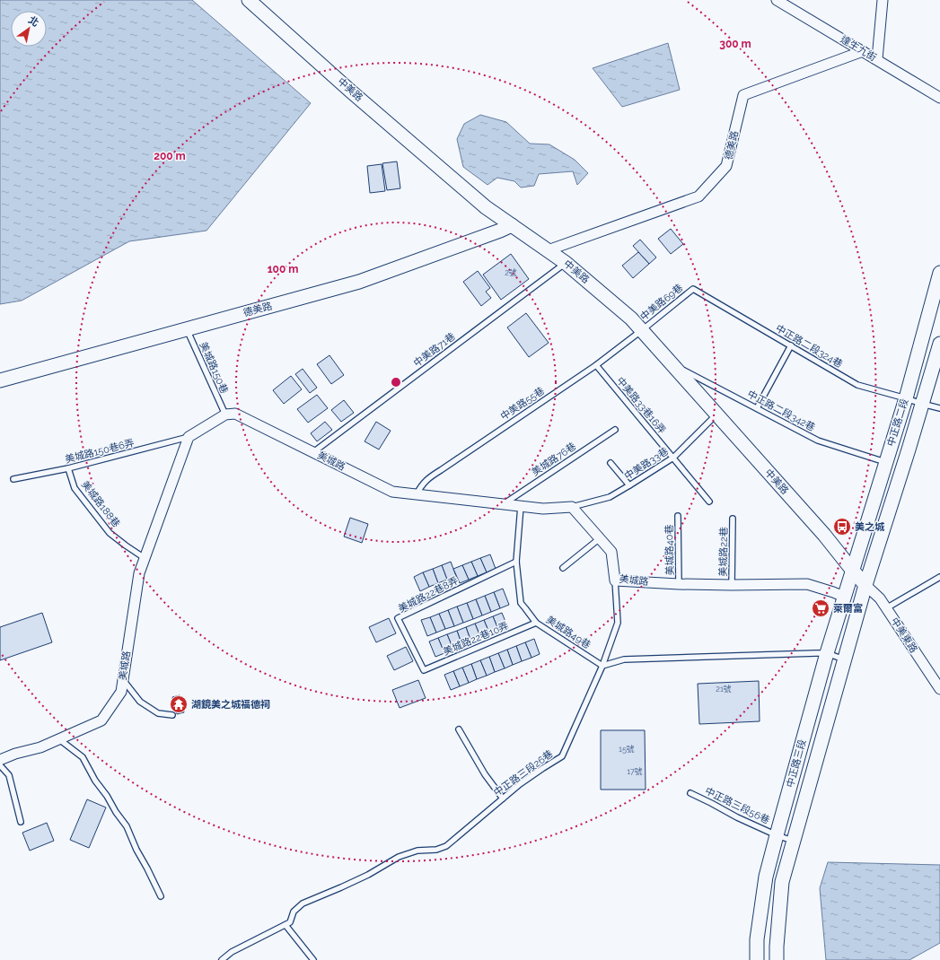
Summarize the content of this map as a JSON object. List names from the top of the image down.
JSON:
{
  "streets": {
    "street": [
      "達生九街",
      "中美路",
      "德美路",
      "中正路二段",
      "美城路",
      "中美東路",
      "中正路三段"
    ],
    "lane": [
      "中美路69巷",
      "中正路二段324巷",
      "中美路71巷",
      "美城路150巷",
      "中美路55巷",
      "中美路33巷16弄",
      "中正路二段342巷",
      "美城路150巷6弄",
      "美城路76巷",
      "中美路33巷",
      "美城路188巷",
      "美城路40巷",
      "美城路22巷",
      "美城路22巷8弄",
      "美城路49巷",
      "美城路22巷10弄",
      "中正路三段26巷",
      "中正路三段56巷"
    ]
  },
  "crossings": [
    ["達生九街", "德美路"],
    ["中美路", "德美路"],
    ["中美路", "中美路69巷"],
    ["中美路", "中美路71巷"],
    ["中美路", "中美路55巷"],
    ["中美路", "中正路二段342巷"],
    ["中美路", "中正路二段"],
    ["中美路", "中美路33巷"],
    ["中美路", "中美東路"],
    ["中美路", "中正路三段"],
    ["德美路", "美城路150巷"],
    ["中美路69巷", "中正路二段324巷"],
    ["中美路69巷", "中美路55巷"],
    ["中正路二段324巷", "中正路二段"],
    ["中美路71巷", "美城路"],
    ["美城路150巷", "美城路"],
    ["中美路55巷", "中美路33巷16弄"],
    ["中美路55巷", "美城路"],
    ["中美路33巷16弄", "中美路33巷"],
    ["中正路二段342巷", "中正路二段"],
    ["中正路二段", "中美東路"],
    ["中正路二段", "中正路三段"],
    ["美城路150巷6弄", "美城路"],
    ["美城路150巷6弄", "美城路188巷"],
    ["美城路76巷", "美城路"],
    ["美城路", "中美路33巷"],
    ["美城路", "美城路188巷"],
    ["美城路", "美城路40巷"],
    ["美城路", "美城路22巷"],
    ["美城路", "美城路49巷"],
    ["美城路", "中正路三段"],
    ["美城路", "中正路三段26巷"],
    ["美城路22巷8弄", "美城路49巷"],
    ["美城路22巷8弄", "美城路22巷10弄"],
    ["美城路49巷", "美城路22巷10弄"],
    ["美城路49巷", "中正路三段26巷"],
    ["中美東路", "中正路三段"],
    ["中正路三段", "中正路三段56巷"]
  ],
  "places": {
    "bus stop": ["美之城"],
    "supermarket": ["萊爾富"],
    "temple": ["湖鏡美之城福德祠"]
  },
  "house_numbers": [
    "2號",
    "21號",
    "15號",
    "17號"
  ],
  "north": "top right",
  "rings": ["300 m", "200 m", "100 m"]
}
